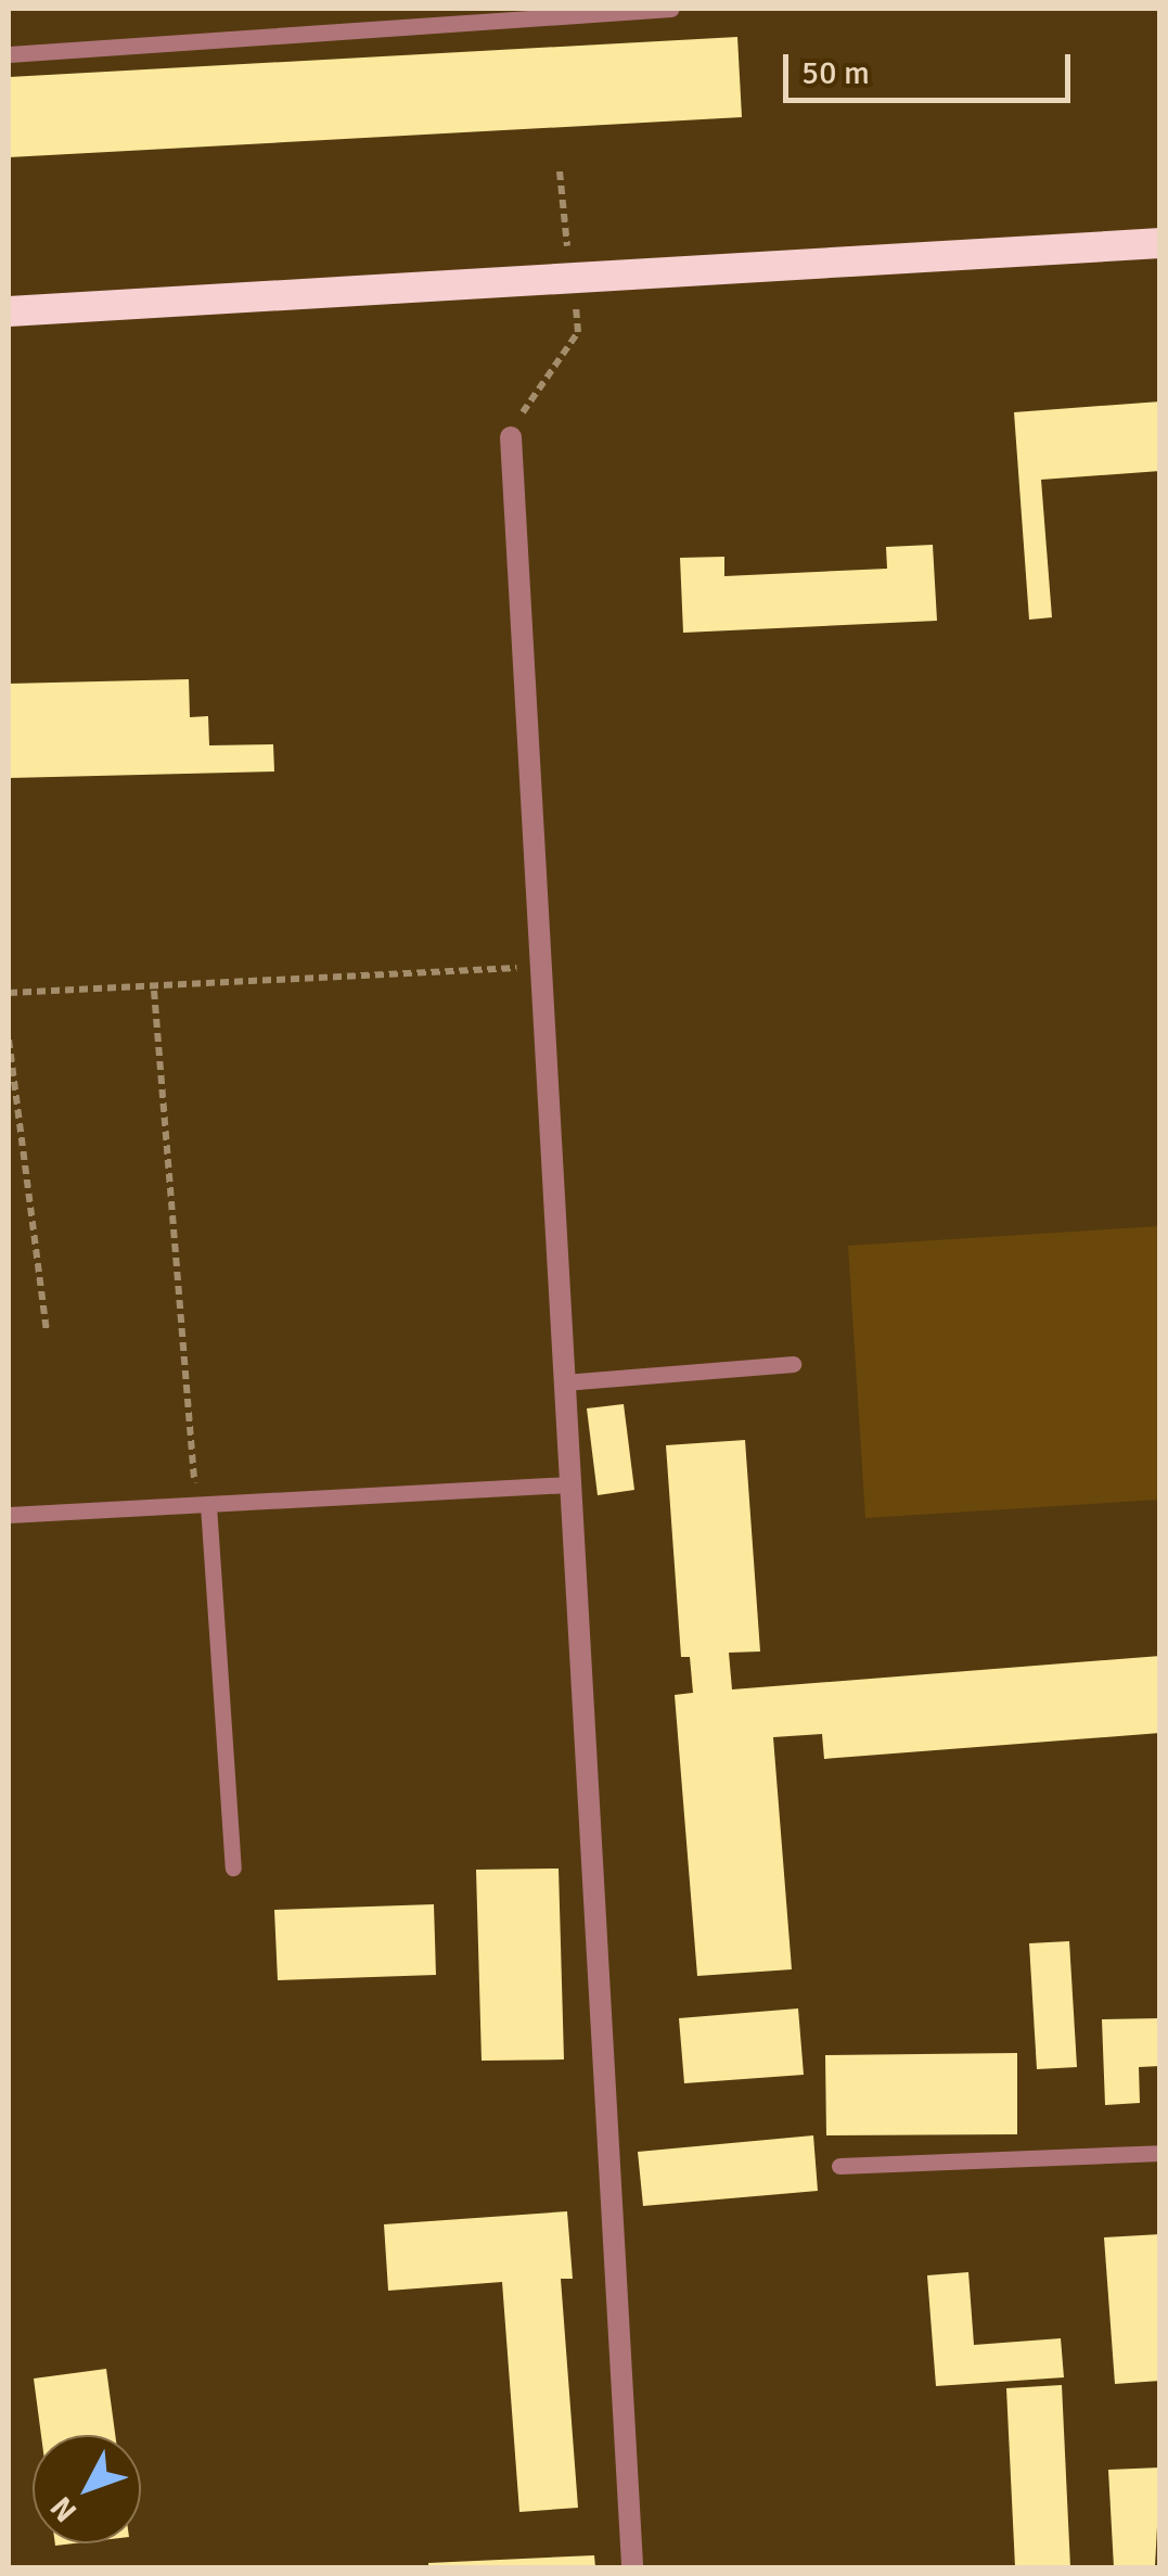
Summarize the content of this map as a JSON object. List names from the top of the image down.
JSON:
{
  "scale_bar": "50 m",
  "north": "bottom left"
}
